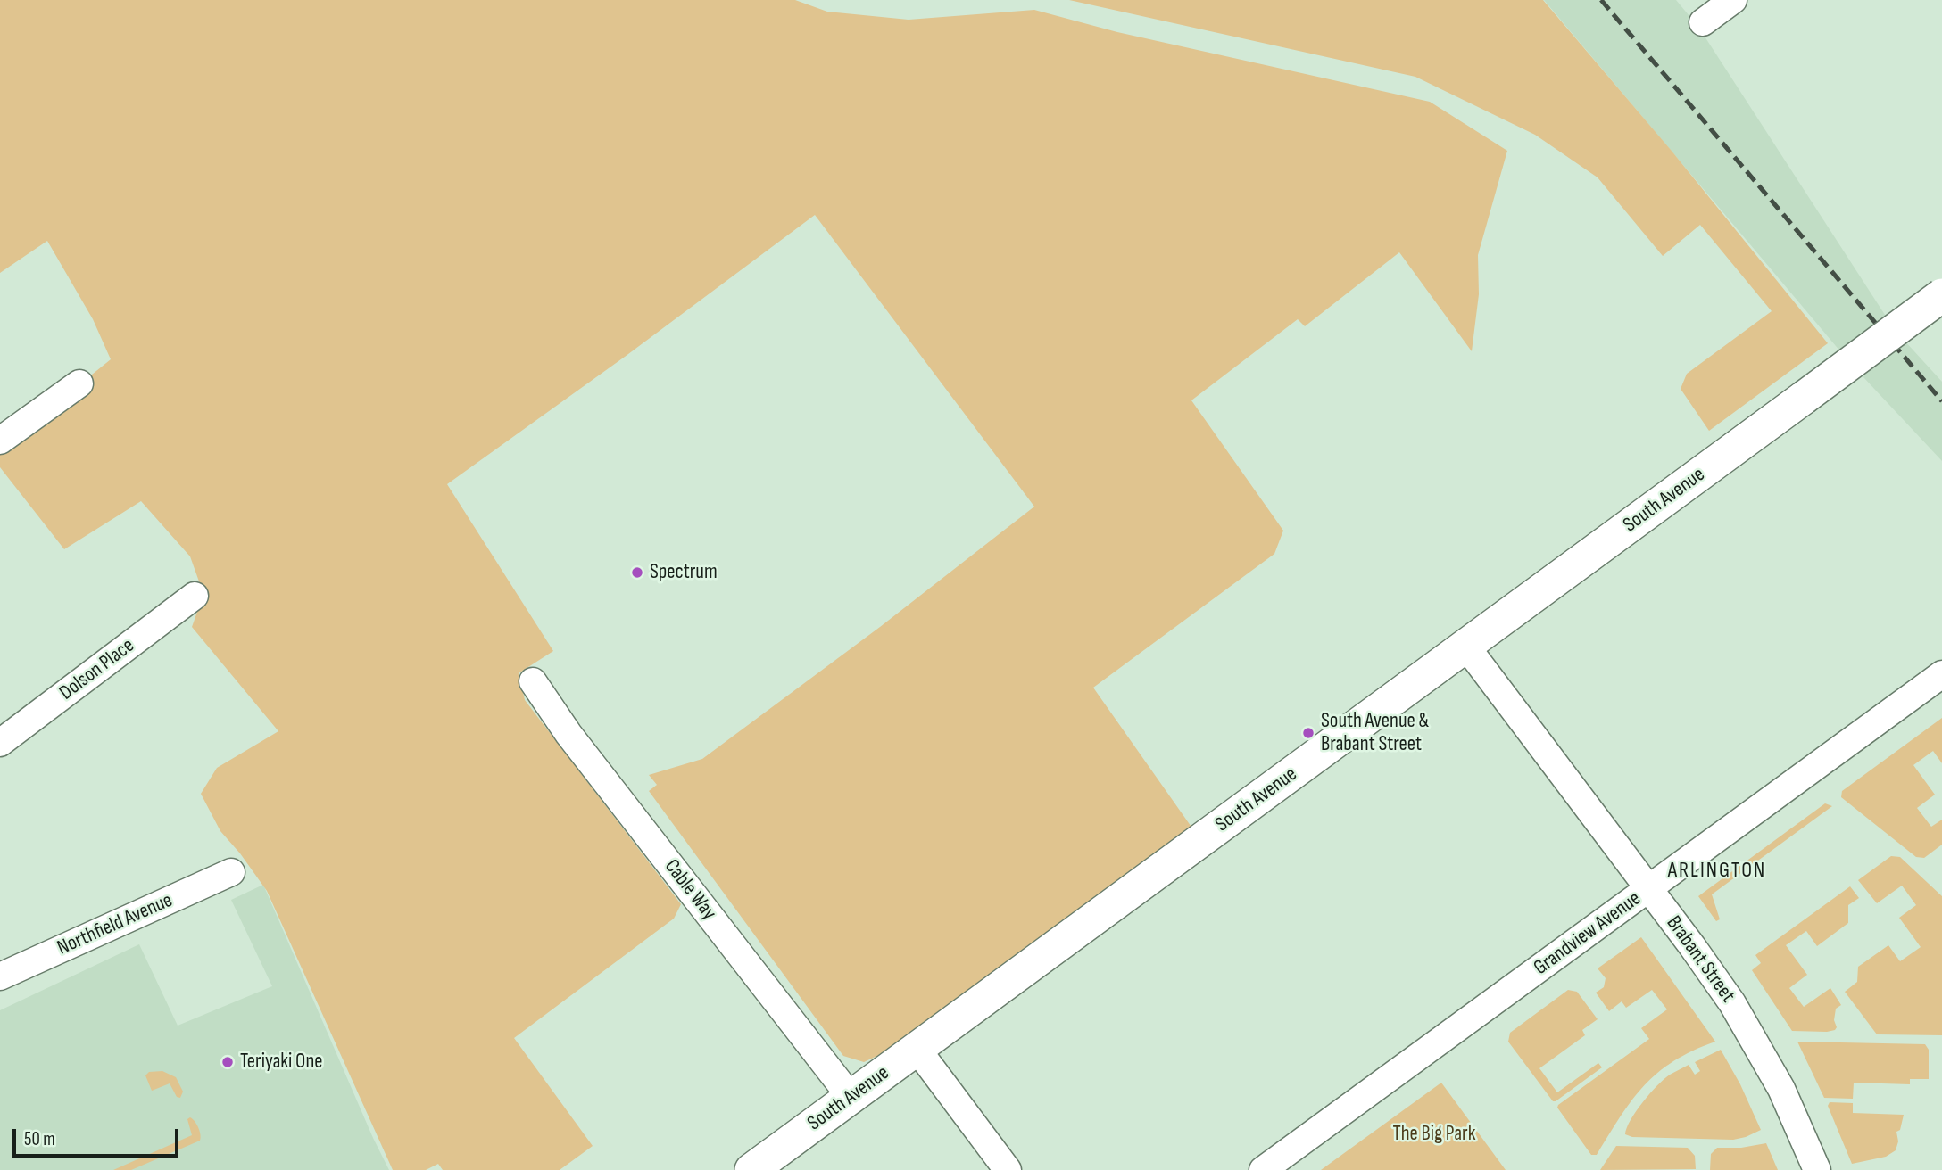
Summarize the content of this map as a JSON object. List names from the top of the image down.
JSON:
{
  "streets": {
    "street": [
      "South Avenue",
      "Dolson Place",
      "Cable Way",
      "Northfield Avenue",
      "Grandview Avenue",
      "Brabant Street"
    ]
  },
  "crossings": [
    ["South Avenue", "Cable Way"],
    ["South Avenue", "Brabant Street"],
    ["Grandview Avenue", "Brabant Street"]
  ],
  "districts": ["ARLINGTON"],
  "parks": ["The Big Park"],
  "places": ["Spectrum", "South Avenue & Brabant Street", "Teriyaki One"],
  "scale_bar": "50 m"
}
